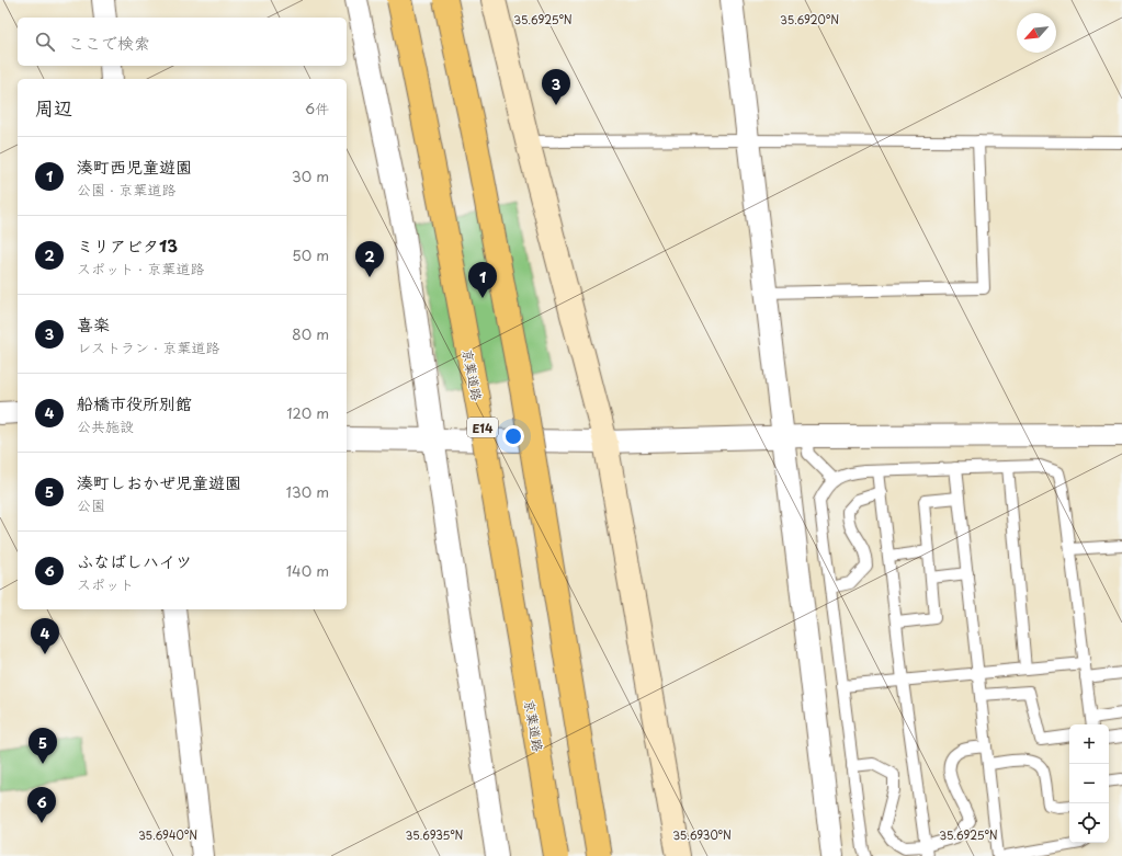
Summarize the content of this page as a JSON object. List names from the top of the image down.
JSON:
{
  "streets": {
    "highway": ["京葉道路", "E14"]
  },
  "north": "bottom left",
  "page": {
    "search": "ここで検索",
    "pins": [
      "3",
      "2",
      "1",
      "4",
      "5",
      "6"
    ],
    "heading": ["周辺", "6件"],
    "list": [
      {
        "mark": "1",
        "name": "湊町西児童遊園",
        "note": "公園 · 京葉道路",
        "value": "30 m"
      },
      {
        "mark": "2",
        "name": "ミリアビタ13",
        "note": "スポット · 京葉道路",
        "value": "50 m"
      },
      {
        "mark": "3",
        "name": "喜楽",
        "note": "レストラン · 京葉道路",
        "value": "80 m"
      },
      {
        "mark": "4",
        "name": "船橋市役所別館",
        "note": "公共施設",
        "value": "120 m"
      },
      {
        "mark": "5",
        "name": "湊町しおかぜ児童遊園",
        "note": "公園",
        "value": "130 m"
      },
      {
        "mark": "6",
        "name": "ふなばしハイツ",
        "note": "スポット",
        "value": "140 m"
      }
    ],
    "map_buttons": ["+", "−"]
  },
  "coordinates": [
    "35.6925°N",
    "35.6920°N",
    "35.6940°N",
    "35.6935°N",
    "35.6930°N"
  ]
}
